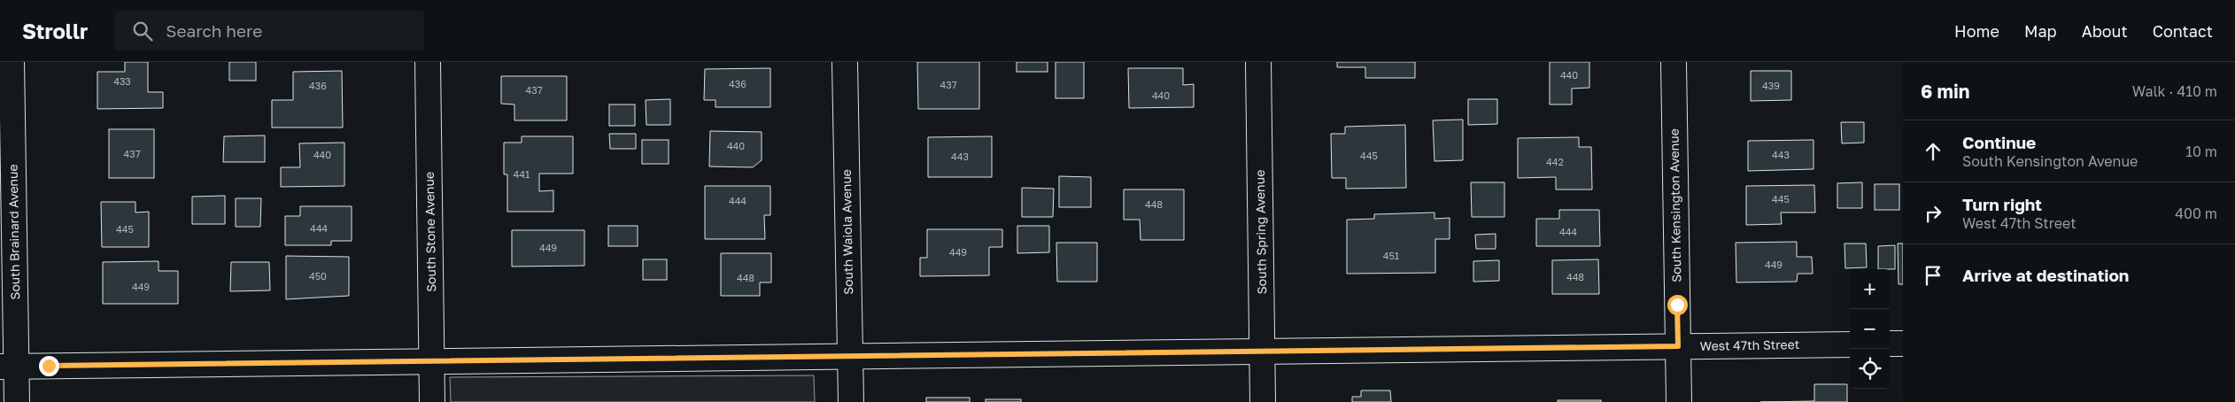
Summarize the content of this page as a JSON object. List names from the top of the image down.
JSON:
{
  "streets": {
    "main road": [
      "South Kensington Avenue",
      "South Brainard Avenue",
      "South Stone Avenue",
      "South Waiola Avenue",
      "South Spring Avenue",
      "West 47th Street"
    ]
  },
  "crossings": [
    ["South Kensington Avenue", "West 47th Street"],
    ["South Brainard Avenue", "West 47th Street"],
    ["South Stone Avenue", "West 47th Street"],
    ["South Waiola Avenue", "West 47th Street"],
    ["South Spring Avenue", "West 47th Street"]
  ],
  "house_numbers": [
    "440",
    "433",
    "436",
    "437",
    "436",
    "439",
    "437",
    "440",
    "440",
    "437",
    "440",
    "443",
    "445",
    "443",
    "442",
    "441",
    "445",
    "444",
    "448",
    "444",
    "445",
    "444",
    "449",
    "449",
    "451",
    "449",
    "450",
    "448",
    "448",
    "449"
  ],
  "page": {
    "header": "Strollr",
    "search": "Search here",
    "nav": [
      "Home",
      "Map",
      "About",
      "Contact"
    ],
    "heading": ["6 min", "Walk · 410 m"],
    "list": [
      ["Continue", "South Kensington Avenue", "10 m"],
      ["Turn right", "West 47th Street", "400 m"],
      "Arrive at destination"
    ],
    "map_buttons": ["+", "−"]
  }
}
